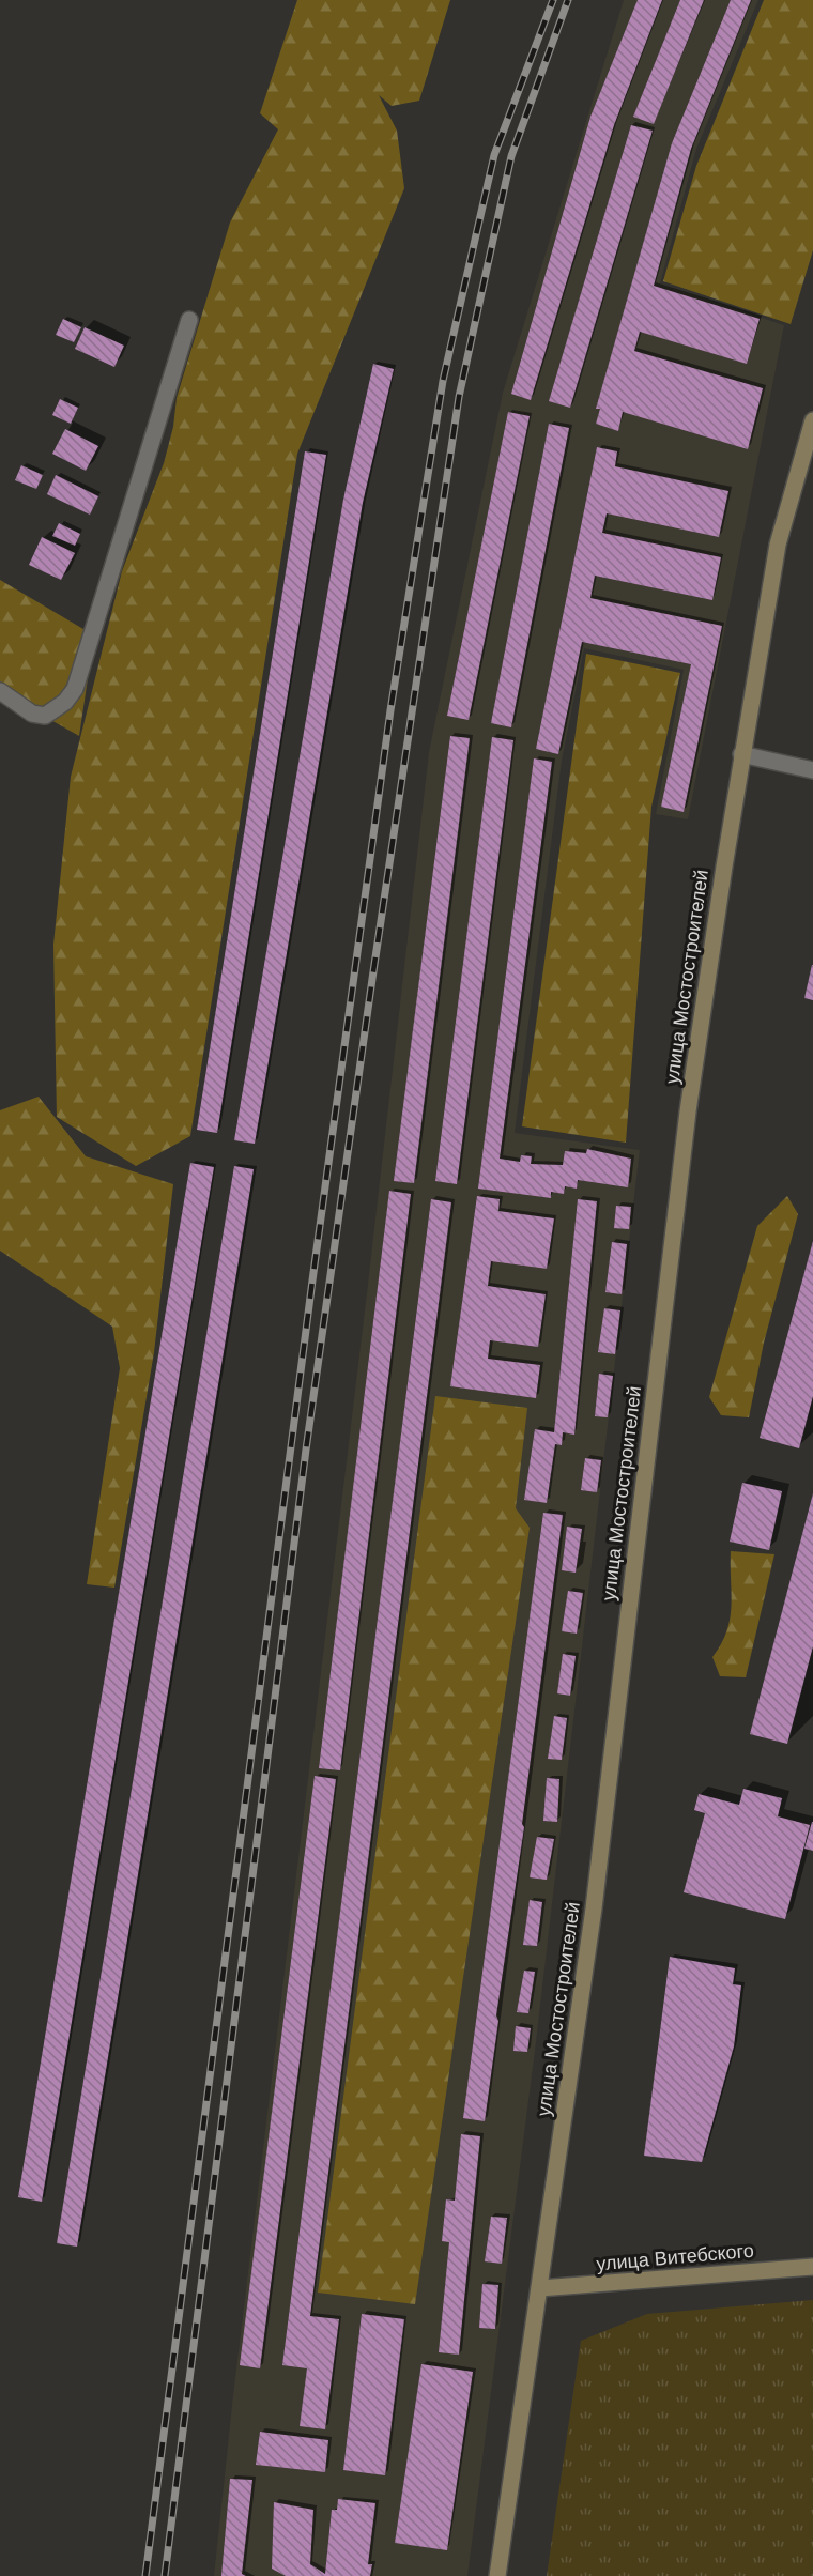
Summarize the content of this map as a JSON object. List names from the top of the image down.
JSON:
{
  "streets": {
    "main road": ["улица Мостостроителей", "улица Витебского"]
  },
  "crossings": [
    ["улица Мостостроителей", "улица Витебского"]
  ]
}
